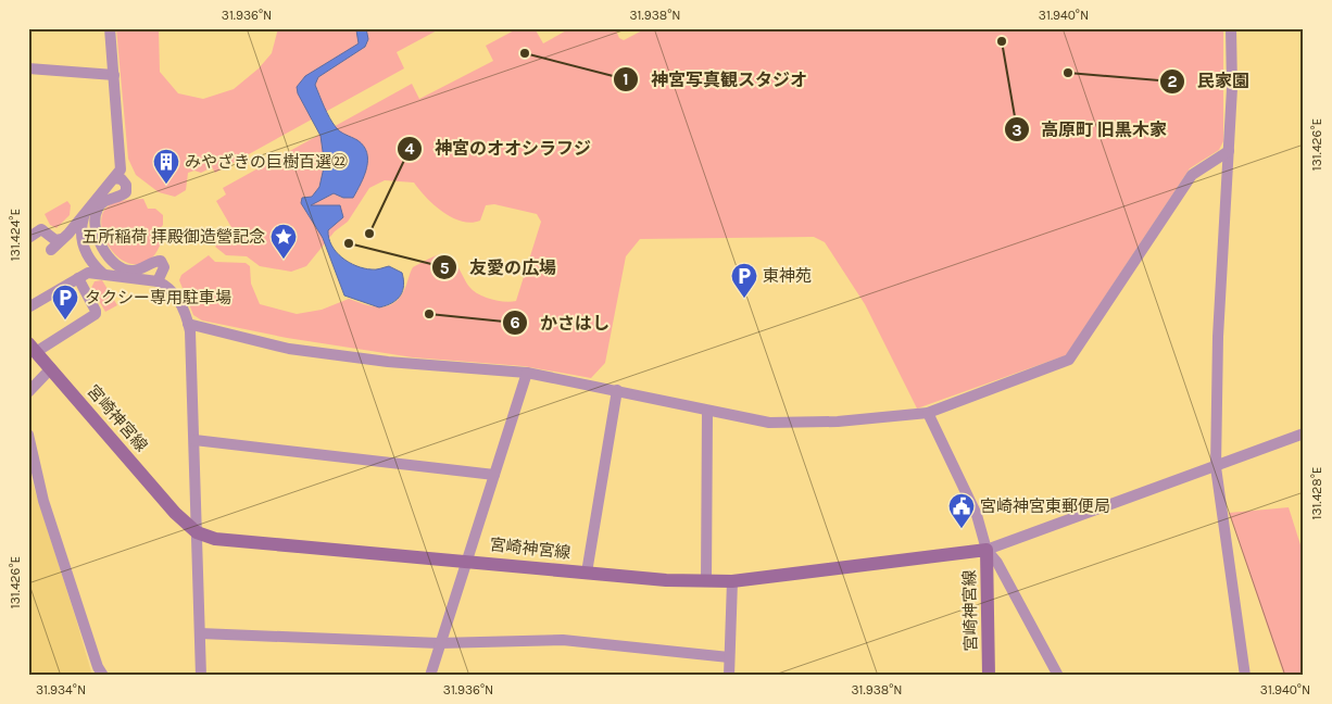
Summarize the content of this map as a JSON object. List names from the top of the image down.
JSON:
{
  "streets": {
    "main road": ["宮崎神宮線"]
  },
  "places": {
    "other": [
      "高原町 旧黒木家",
      "神宮写真観スタジオ",
      "民家園",
      "神宮のオオシラフジ",
      "友愛の広場",
      "かさはし"
    ],
    "building": ["みやざきの巨樹百選㉒"],
    "place": ["五所稲荷 拝殿御造營記念"],
    "parking": ["東神苑", "タクシー専用駐車場"],
    "public building": ["宮崎神宮東郵便局"]
  },
  "coordinates": [
    "31.936°N",
    "31.938°N",
    "31.940°N",
    "131.426°E",
    "131.424°E",
    "131.428°E",
    "31.934°N"
  ]
}
